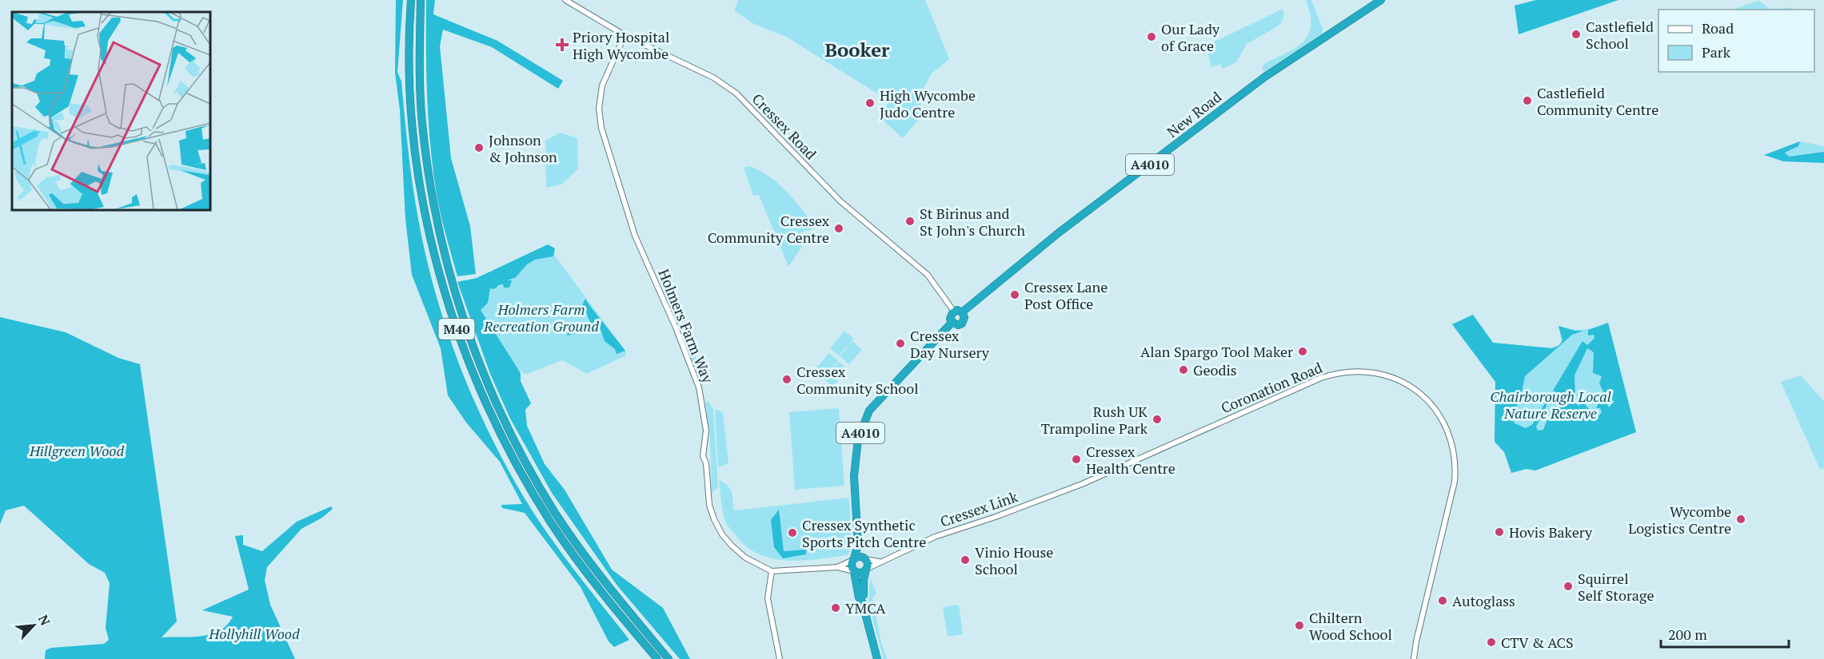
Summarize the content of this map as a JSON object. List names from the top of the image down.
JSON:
{
  "streets": {
    "highway": ["New Road", "A4010", "M40"],
    "street": [
      "Cressex Road",
      "Holmers Farm Way",
      "Coronation Road",
      "Cressex Link"
    ]
  },
  "crossings": [
    ["New Road", "Cressex Road"],
    ["New Road", "A4010"],
    ["Cressex Road", "A4010"],
    ["Cressex Road", "Holmers Farm Way"],
    ["A4010", "Cressex Link"],
    ["Coronation Road", "Cressex Link"]
  ],
  "districts": ["Booker"],
  "parks": [
    "Holmers Farm Recreation Ground",
    "Chairborough Local Nature Reserve",
    "Hillgreen Wood",
    "Hollyhill Wood"
  ],
  "places": {
    "other": [
      "Castlefield School",
      "Our Lady of Grace",
      "Castlefield Community Centre",
      "High Wycombe Judo Centre",
      "Johnson & Johnson",
      "St Birinus and St John's Church",
      "Cressex Community Centre",
      "Cressex Lane Post Office",
      "Cressex Day Nursery",
      "Alan Spargo Tool Maker",
      "Geodis",
      "Cressex Community School",
      "Rush UK Trampoline Park",
      "Cressex Health Centre",
      "Wycombe Logistics Centre",
      "Hovis Bakery",
      "Cressex Synthetic Sports Pitch Centre",
      "Vinio House School",
      "Squirrel Self Storage",
      "Autoglass",
      "YMCA",
      "Chiltern Wood School",
      "CTV & ACS"
    ],
    "health": ["Priory Hospital High Wycombe"]
  },
  "legend": ["Road", "Park"],
  "scale_bar": "200 m",
  "north": "top right"
}
